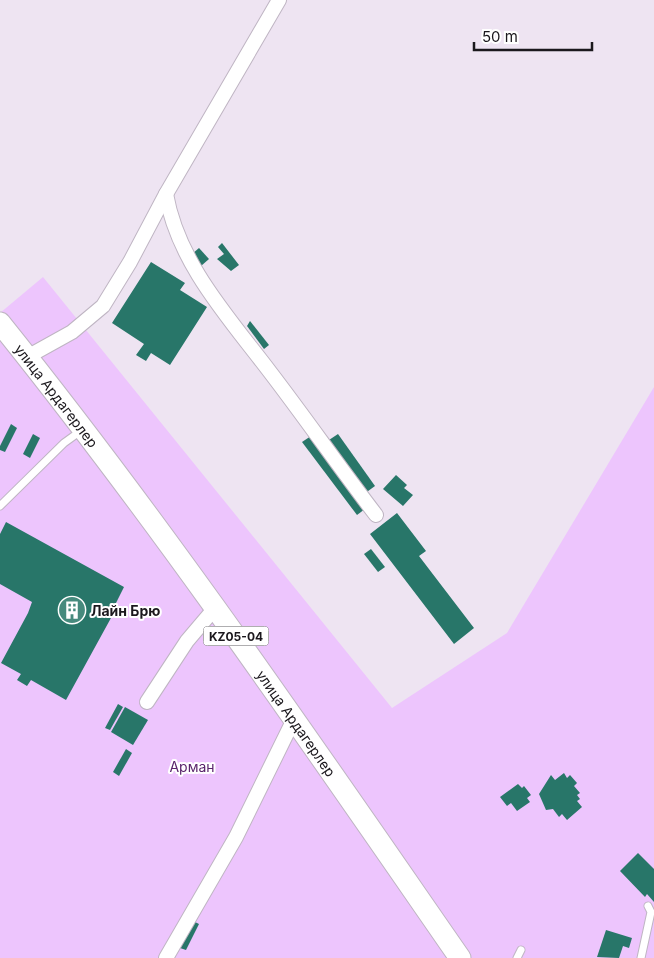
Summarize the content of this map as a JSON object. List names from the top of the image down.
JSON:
{
  "streets": {
    "main road": ["улица Ардагерлер", "KZ05-04"]
  },
  "parks": ["Арман"],
  "places": {
    "building": ["Лайн Брю"]
  },
  "scale_bar": "50 m"
}
